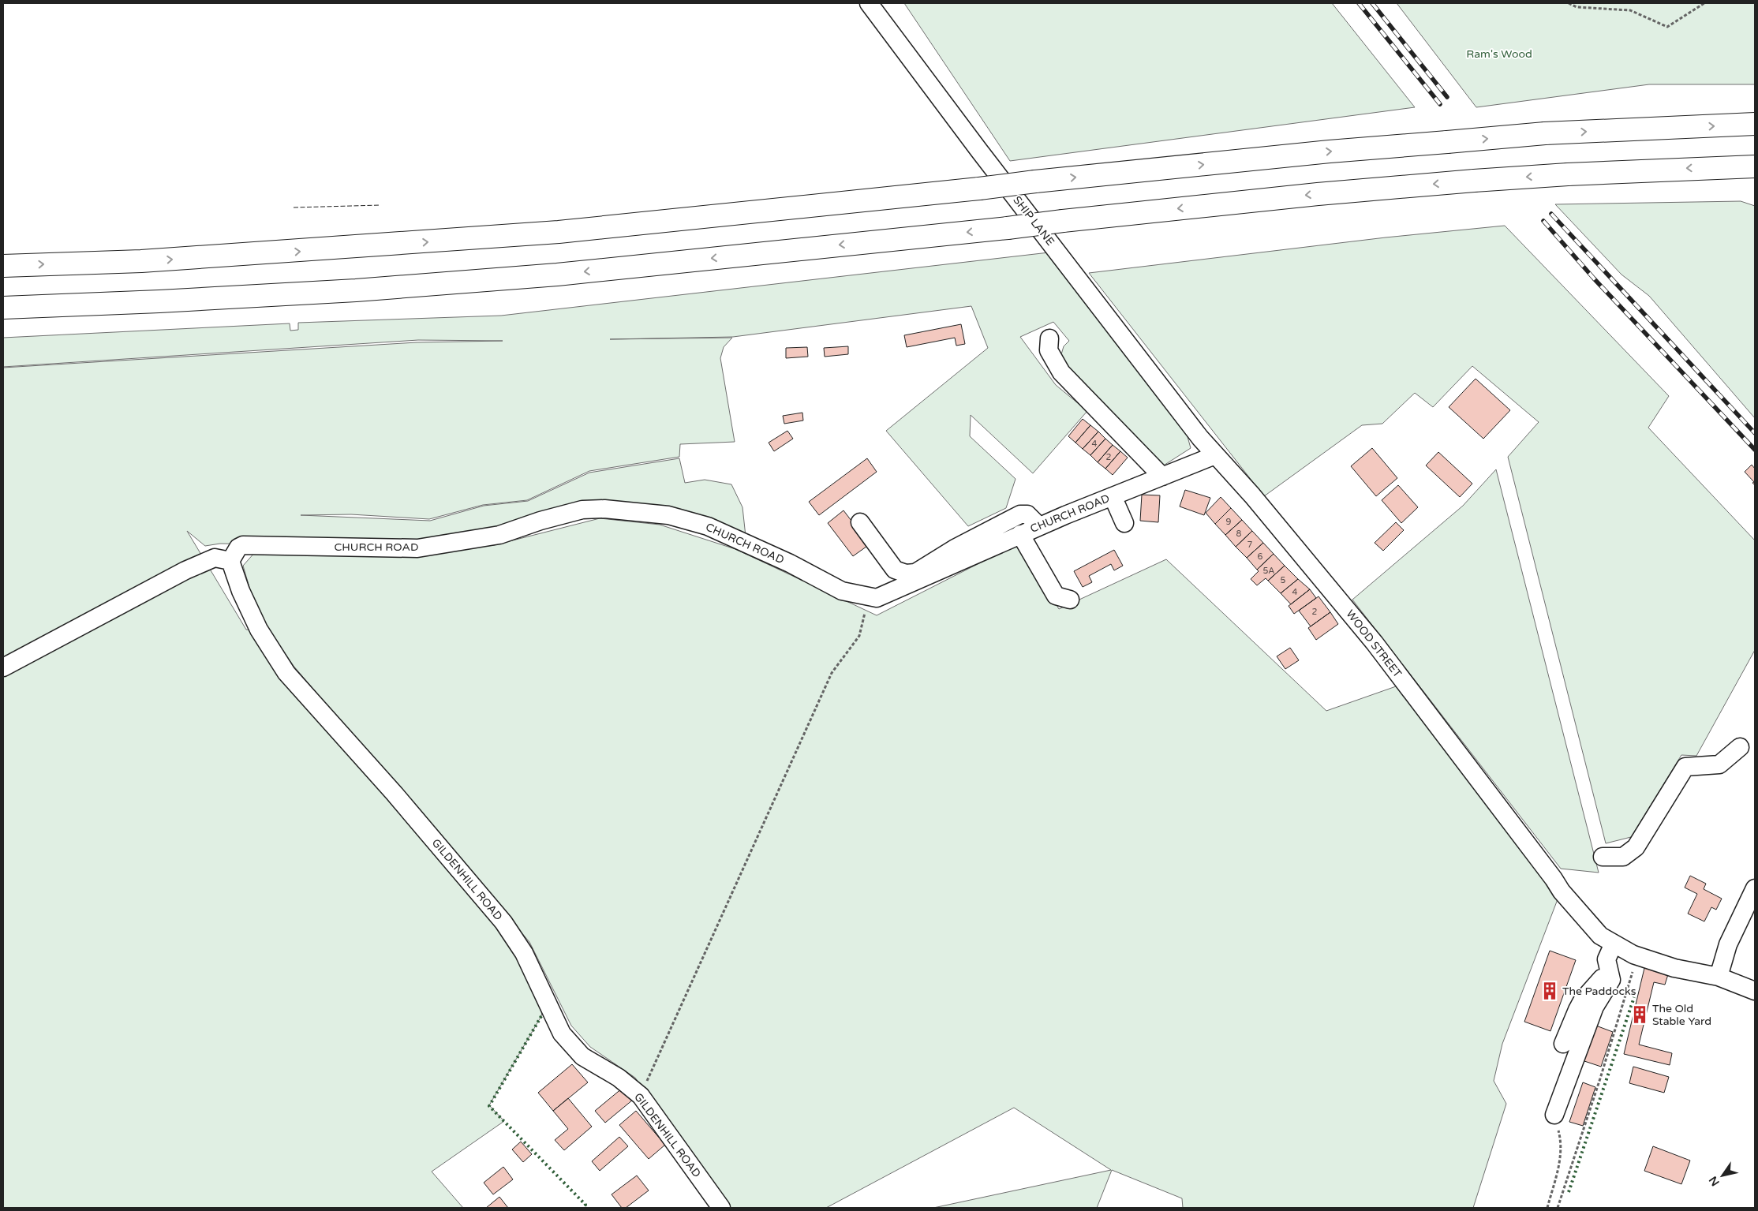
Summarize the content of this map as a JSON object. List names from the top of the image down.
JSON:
{
  "streets": {
    "street": [
      "SHIP LANE",
      "CHURCH ROAD",
      "WOOD STREET",
      "GILDENHILL ROAD"
    ]
  },
  "crossings": [
    ["SHIP LANE", "WOOD STREET"],
    ["CHURCH ROAD", "WOOD STREET"],
    ["CHURCH ROAD", "GILDENHILL ROAD"]
  ],
  "parks": ["Ram's Wood"],
  "places": {
    "building": ["The Paddocks", "The Old Stable Yard"]
  },
  "house_numbers": [
    "4",
    "2",
    "9",
    "8",
    "7",
    "6",
    "5A",
    "5",
    "4",
    "2"
  ],
  "north": "bottom left"
}
